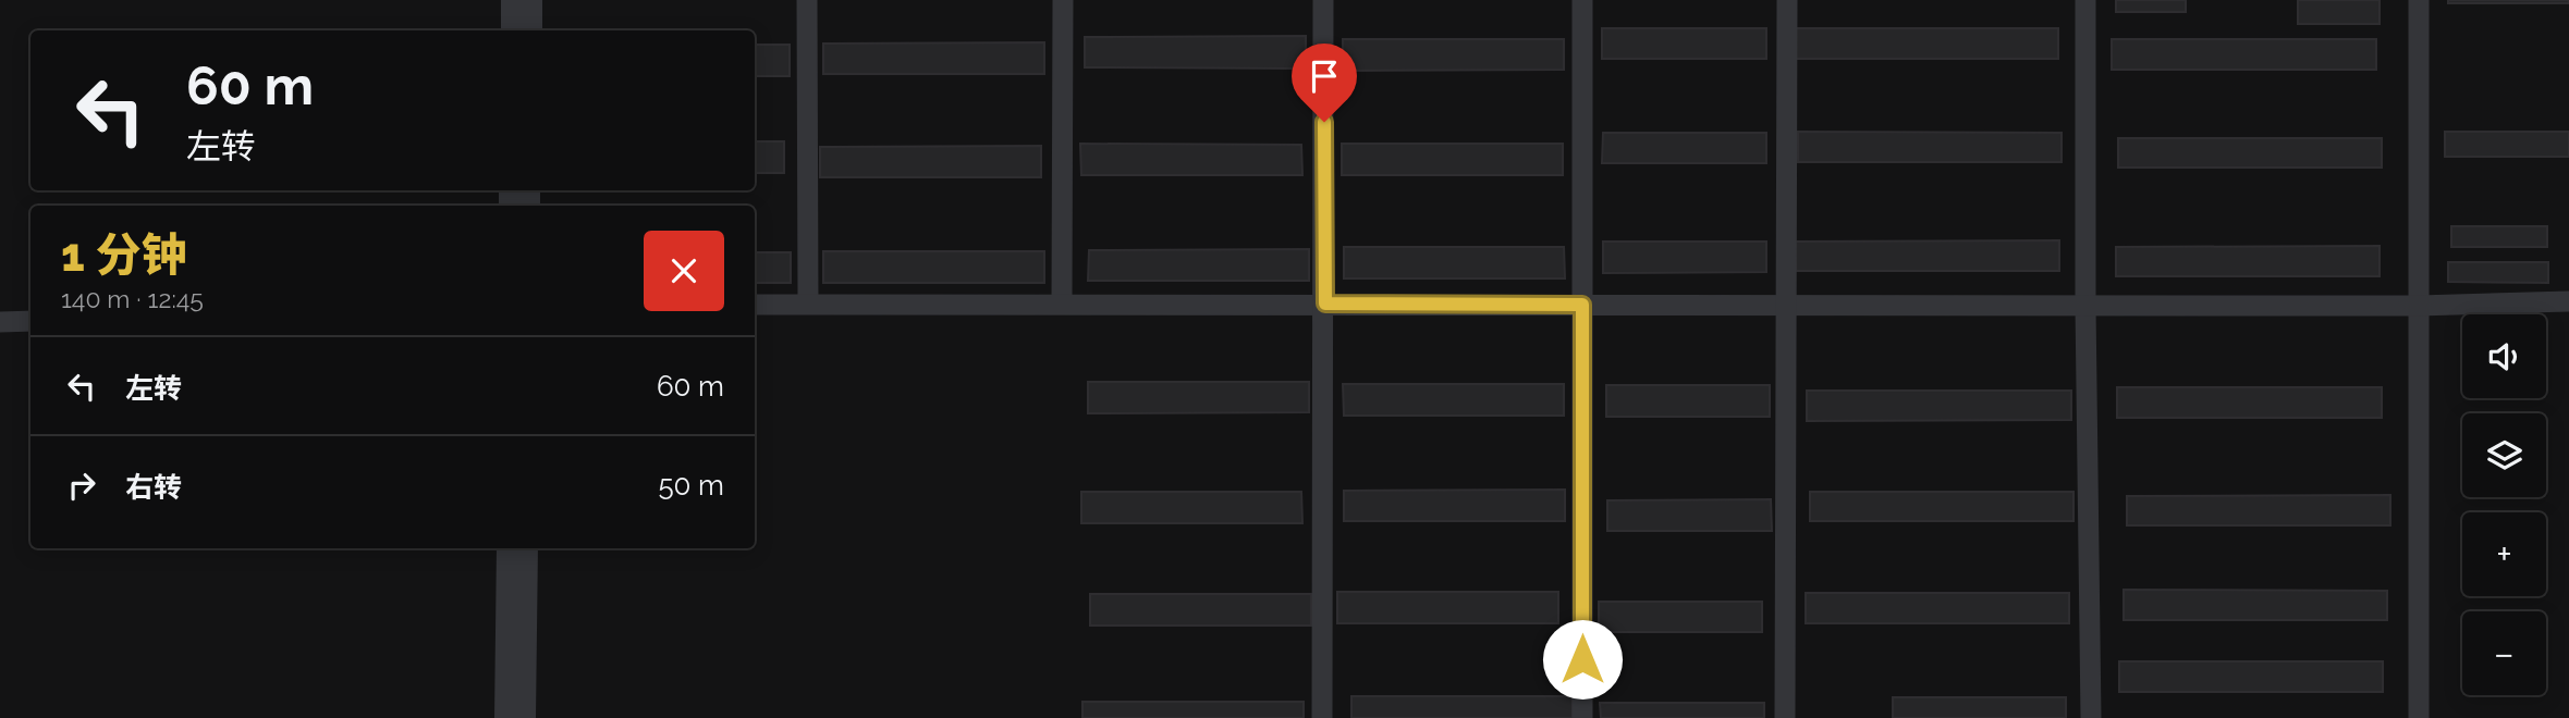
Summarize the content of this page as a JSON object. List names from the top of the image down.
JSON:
{
  "page": {
    "turn": ["60 m", "左转"],
    "heading": ["1 分钟", "140 m · 12:45"],
    "map_buttons": ["+", "−"],
    "list": [
      {
        "name": "左转",
        "value": "60 m"
      },
      {
        "name": "右转",
        "value": "50 m"
      }
    ]
  }
}
